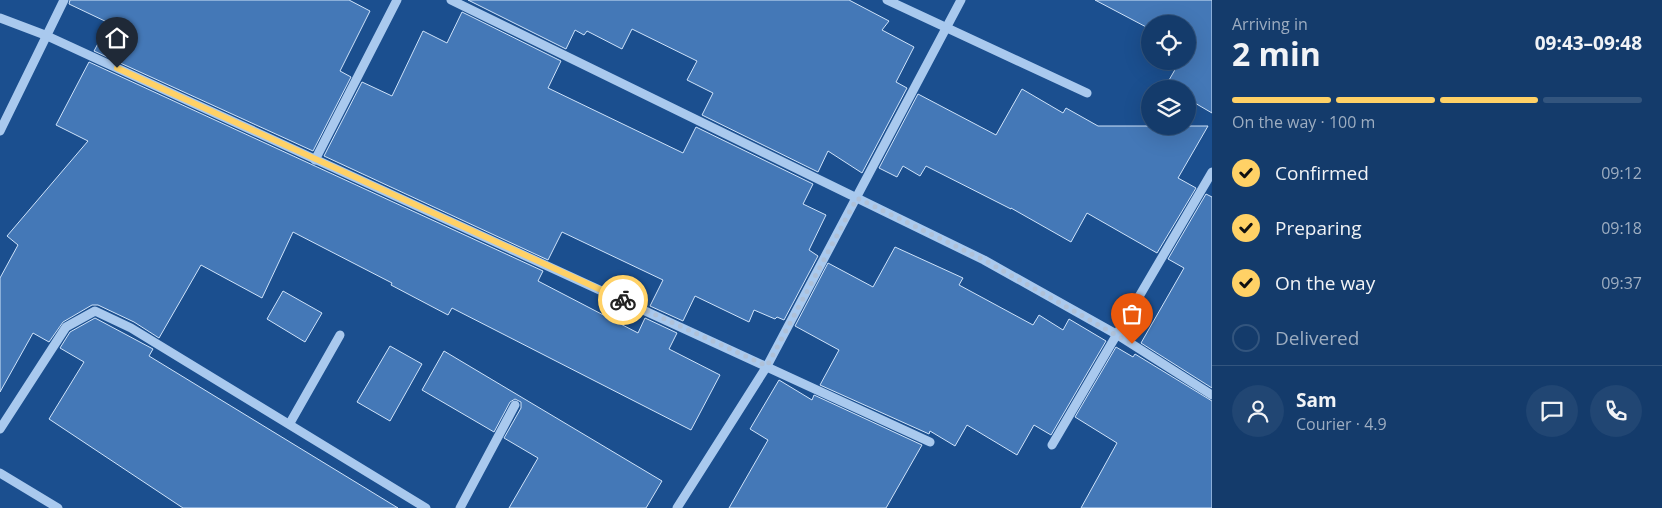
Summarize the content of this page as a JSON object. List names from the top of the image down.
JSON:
{
  "page": {
    "heading": ["2 min", "Arriving in", "09:43–09:48"],
    "panel": ["Sam", "Courier · 4.9"],
    "bar": "On the way · 100 m",
    "list": [
      ["Confirmed", "09:12"],
      ["Preparing", "09:18"],
      ["On the way", "09:37"],
      "Delivered"
    ]
  }
}
